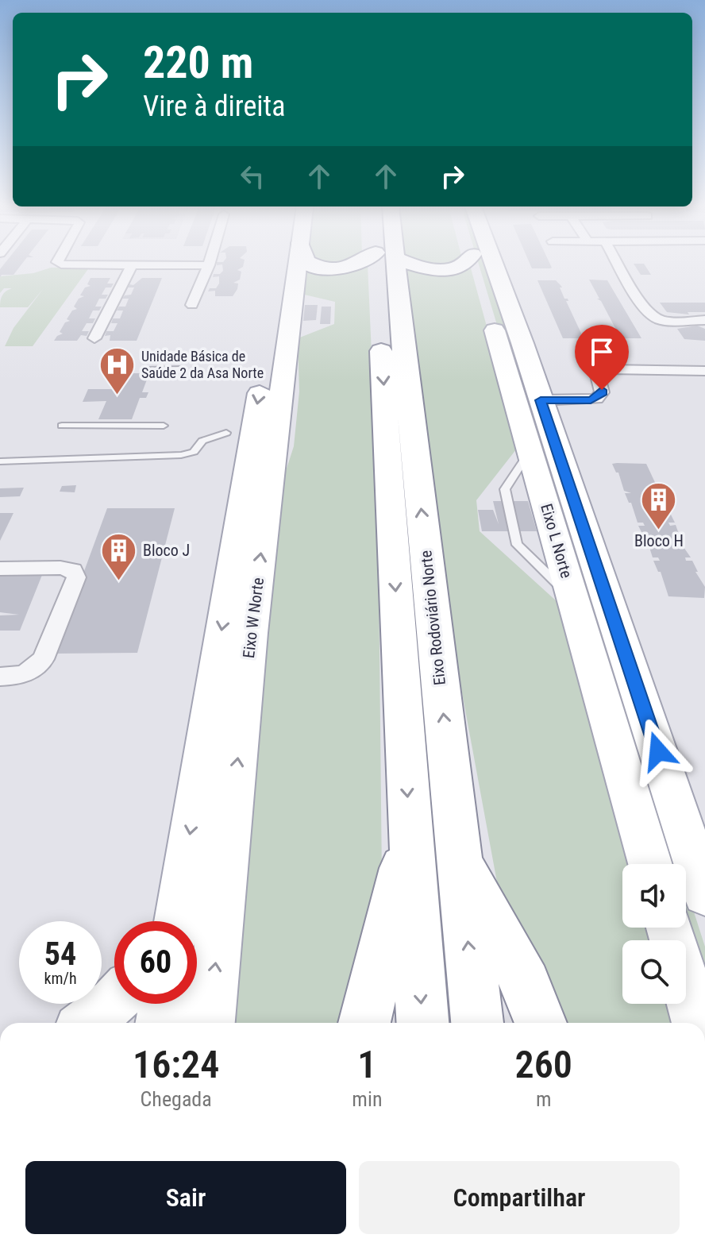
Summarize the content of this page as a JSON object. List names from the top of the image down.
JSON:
{
  "streets": {
    "highway": ["Eixo Rodoviário Norte"],
    "main road": ["Eixo L Norte", "Eixo W Norte"]
  },
  "places": {
    "hospital": ["Unidade Básica de Saúde 2 da Asa Norte"],
    "building": ["Bloco H", "Bloco J"]
  },
  "page": {
    "turn": ["220 m", "Vire à direita"],
    "speed": "54 km/h",
    "limit": "60",
    "eta": [
      "16:24",
      "Chegada",
      "1",
      "min",
      "260",
      "m"
    ],
    "buttons": ["Sair", "Compartilhar"]
  }
}
